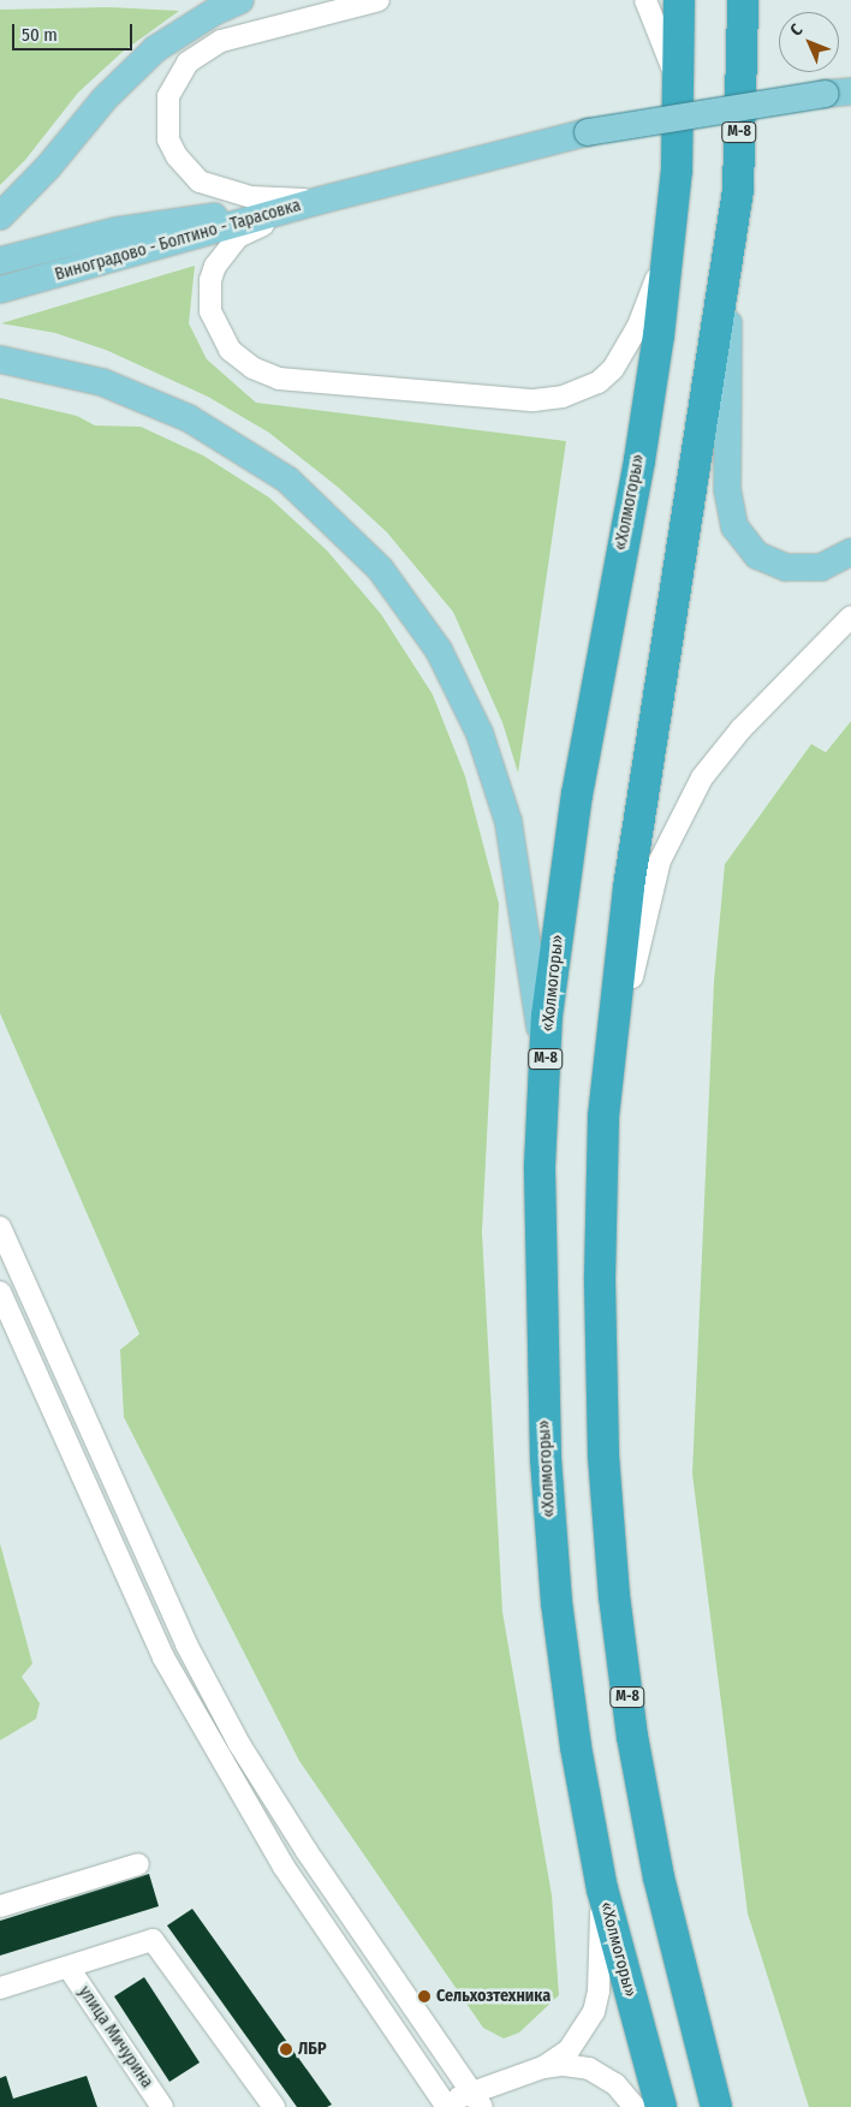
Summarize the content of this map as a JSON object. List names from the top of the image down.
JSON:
{
  "streets": {
    "highway": ["М-8", "«Холмогоры»"],
    "main road": ["Виноградово - Болтино - Тарасовка"],
    "street": ["улица Мичурина"]
  },
  "places": ["Сельхозтехника", "ЛБР"],
  "scale_bar": "50 m",
  "north": "top left"
}
